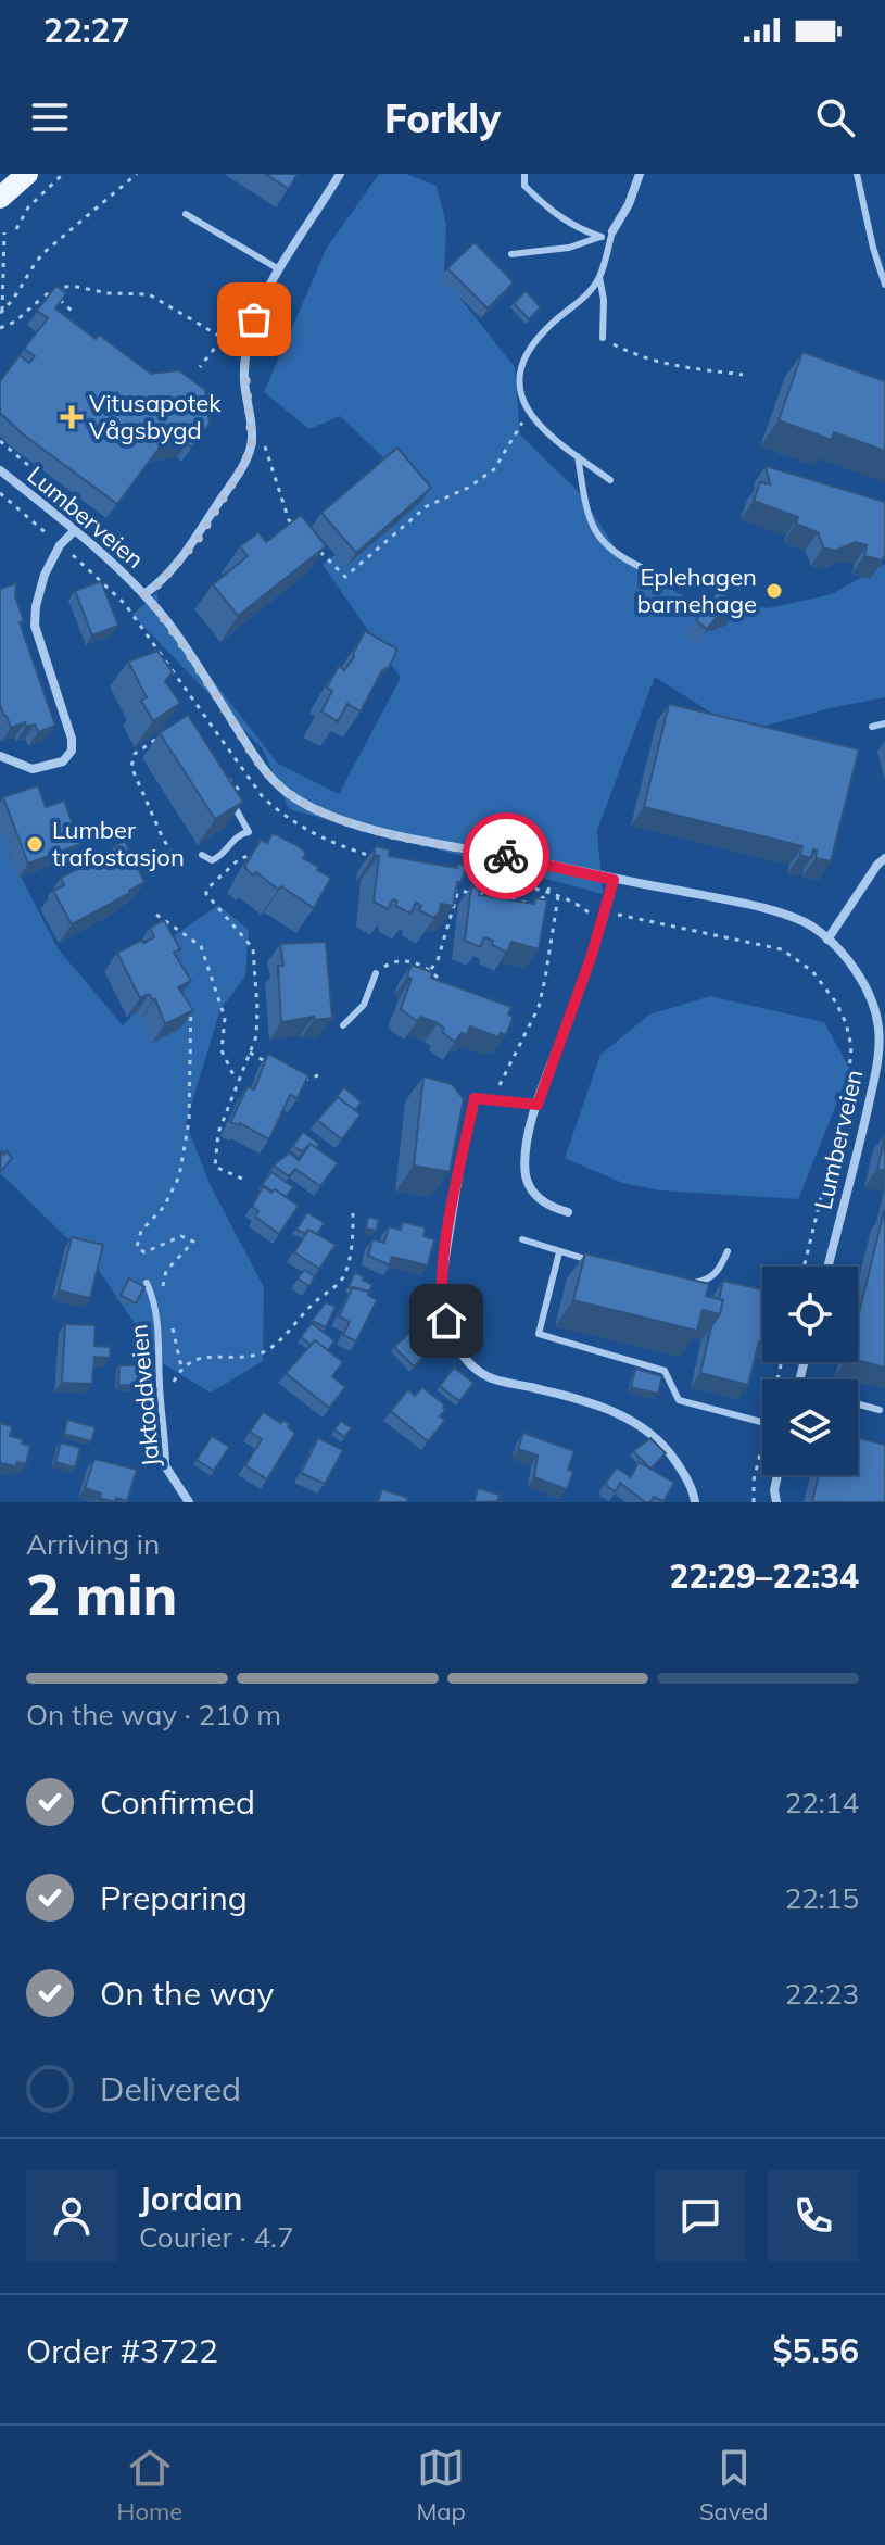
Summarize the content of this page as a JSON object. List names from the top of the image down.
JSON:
{
  "streets": {
    "street": ["Lumberveien", "Jaktoddveien"]
  },
  "places": {
    "health": ["Vitusapotek Vågsbygd"],
    "other": ["Eplehagen barnehage", "Lumber trafostasjon"]
  },
  "page": {
    "status": "22:27",
    "header": "Forkly",
    "heading": ["2 min", "Arriving in", "22:29–22:34"],
    "panel": [
      "Jordan",
      "Courier · 4.7",
      "Order #3722",
      "$5.56"
    ],
    "bar": "On the way · 210 m",
    "list": [
      ["Confirmed", "22:14"],
      ["Preparing", "22:15"],
      ["On the way", "22:23"],
      "Delivered"
    ],
    "tabs": ["Home", "Map", "Saved"]
  }
}
